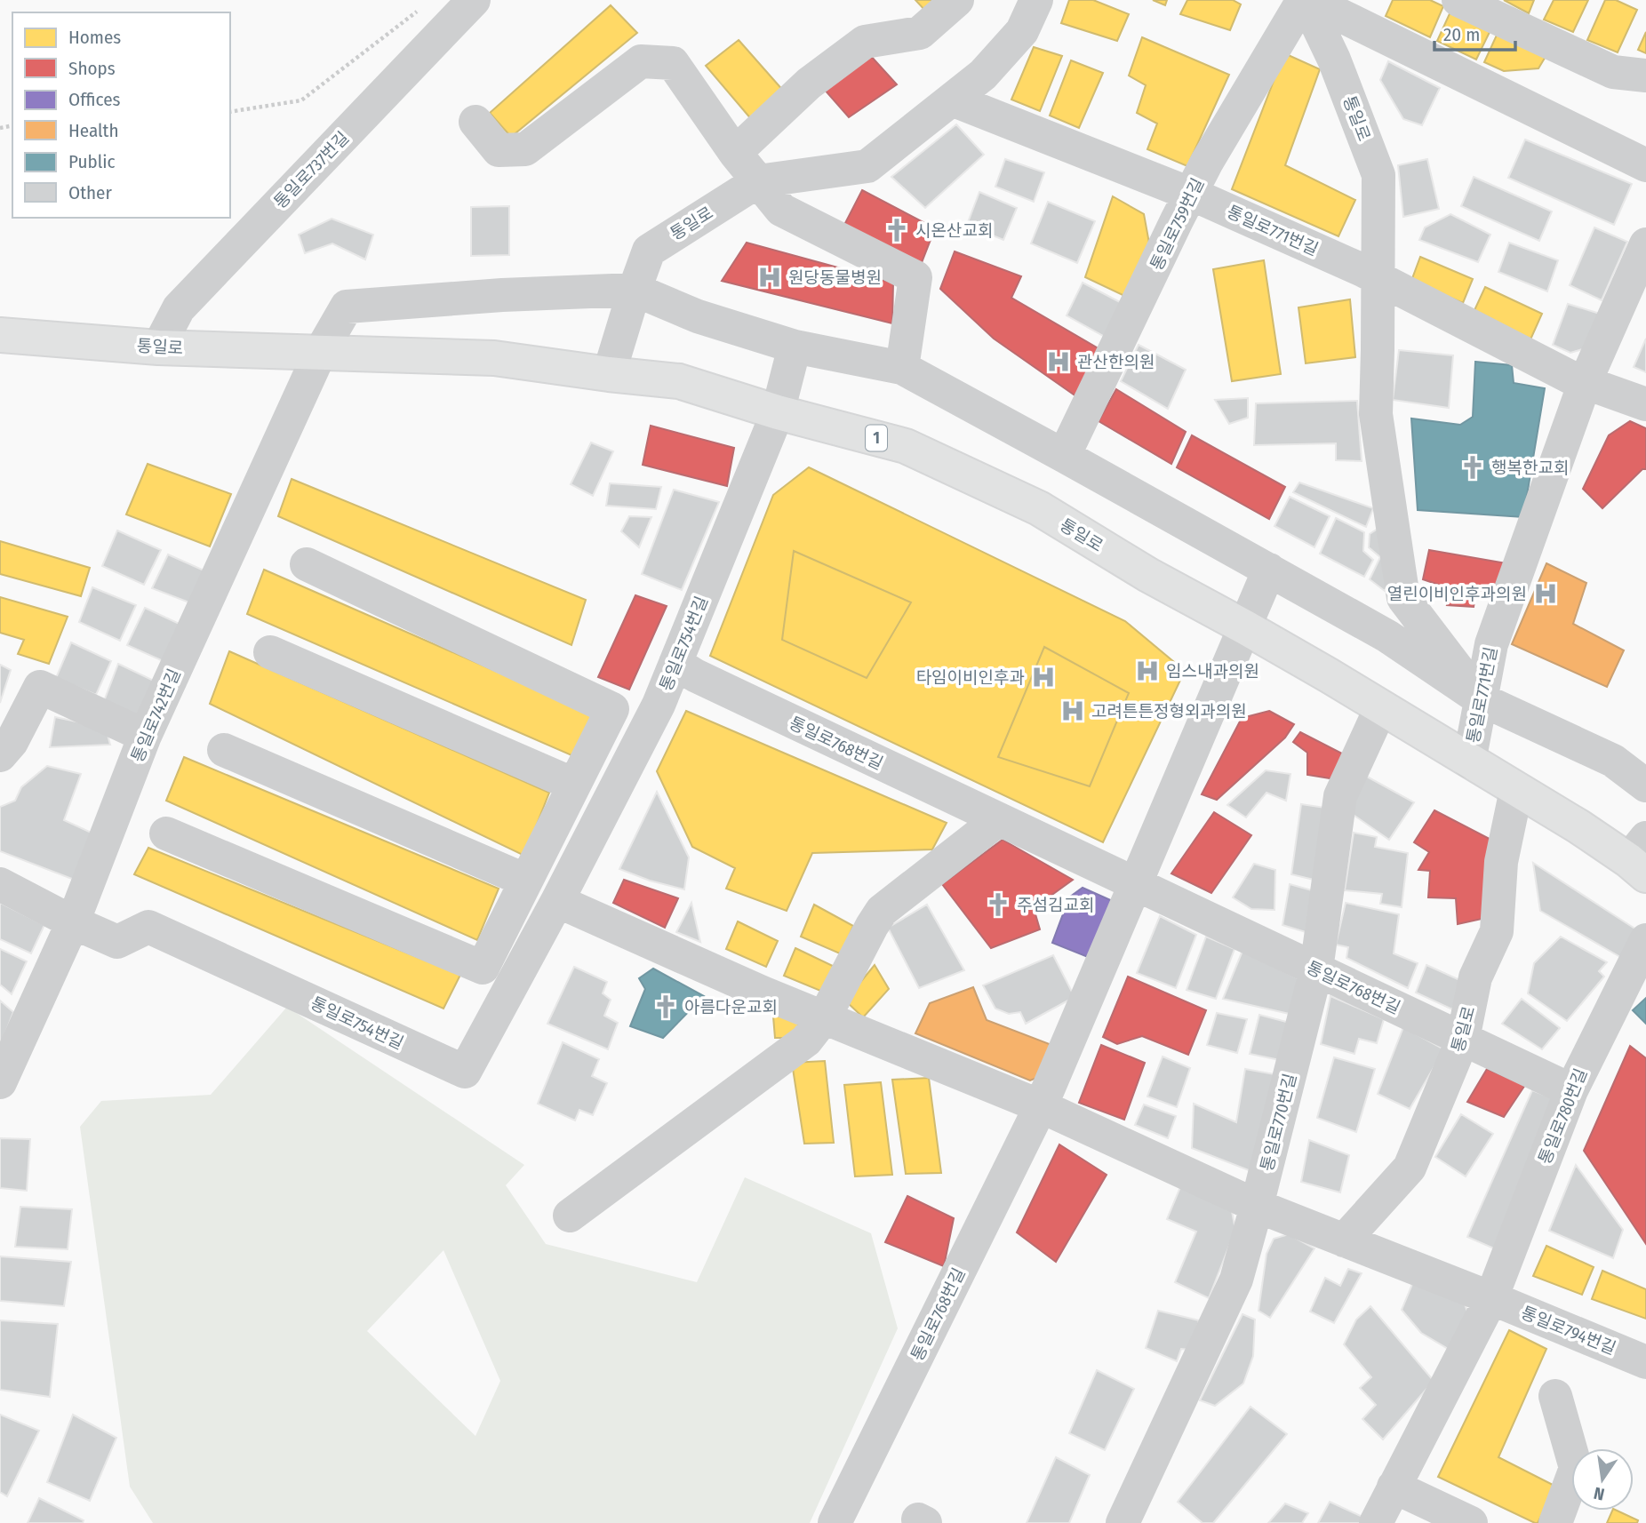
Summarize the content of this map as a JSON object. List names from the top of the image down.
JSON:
{
  "streets": {
    "main road": ["통일로", "1"],
    "street": [
      "통일로737번길",
      "통일로759번길",
      "통일로771번길",
      "통일로754번길",
      "통일로742번길",
      "통일로768번길",
      "통일로780번길",
      "통일로770번길",
      "통일로794번길"
    ]
  },
  "crossings": [
    ["통일로", "통일로737번길"],
    ["통일로", "통일로759번길"],
    ["통일로", "통일로771번길"],
    ["통일로", "통일로754번길"],
    ["통일로", "통일로742번길"],
    ["통일로", "통일로768번길"],
    ["통일로", "통일로770번길"],
    ["통일로759번길", "통일로771번길"],
    ["통일로754번길", "통일로742번길"],
    ["통일로754번길", "통일로768번길"],
    ["통일로768번길", "통일로780번길"],
    ["통일로768번길", "통일로770번길"],
    ["통일로780번길", "통일로794번길"]
  ],
  "places": {
    "church": [
      "시온산교회",
      "행복한교회",
      "주섬김교회",
      "아름다운교회"
    ],
    "hospital": [
      "원당동물병원",
      "관산한의원",
      "열린이비인후과의원",
      "임스내과의원",
      "타임이비인후과",
      "고려튼튼정형외과의원"
    ]
  },
  "legend": [
    "Homes",
    "Shops",
    "Offices",
    "Health",
    "Public",
    "Other"
  ],
  "scale_bar": "20 m",
  "north": "bottom"
}
